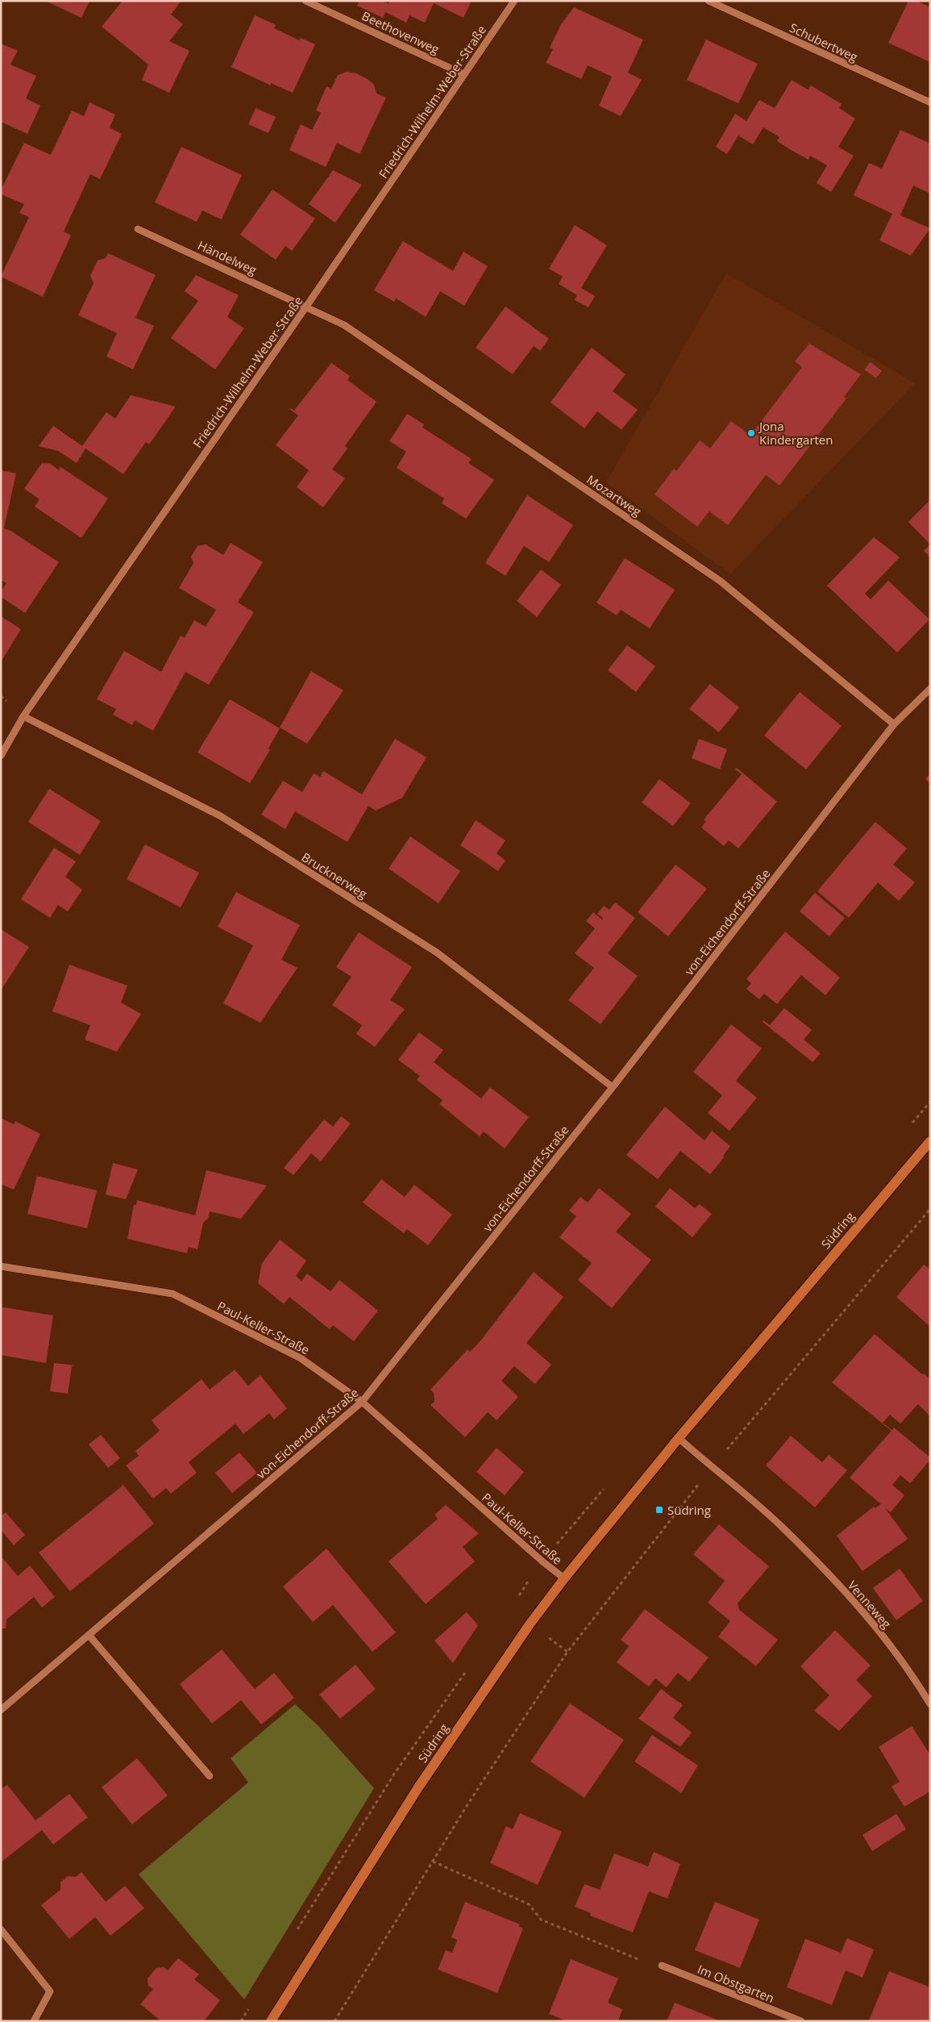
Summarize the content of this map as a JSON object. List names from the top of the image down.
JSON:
{
  "streets": {
    "main road": ["Südring"],
    "street": [
      "Beethovenweg",
      "Schubertweg",
      "Friedrich-Wilhelm-Weber-Straße",
      "Händelweg",
      "Mozartweg",
      "Brucknerweg",
      "von-Eichendorff-Straße",
      "Paul-Keller-Straße",
      "Venneweg",
      "Im Obstgarten"
    ]
  },
  "crossings": [
    ["Beethovenweg", "Friedrich-Wilhelm-Weber-Straße"],
    ["Friedrich-Wilhelm-Weber-Straße", "Händelweg"],
    ["Friedrich-Wilhelm-Weber-Straße", "Mozartweg"],
    ["Friedrich-Wilhelm-Weber-Straße", "Brucknerweg"],
    ["Händelweg", "Mozartweg"],
    ["Mozartweg", "von-Eichendorff-Straße"],
    ["Brucknerweg", "von-Eichendorff-Straße"],
    ["von-Eichendorff-Straße", "Paul-Keller-Straße"],
    ["Südring", "Paul-Keller-Straße"],
    ["Südring", "Venneweg"]
  ],
  "places": {
    "other": ["Jona Kindergarten"],
    "transit": ["Südring"]
  }
}
